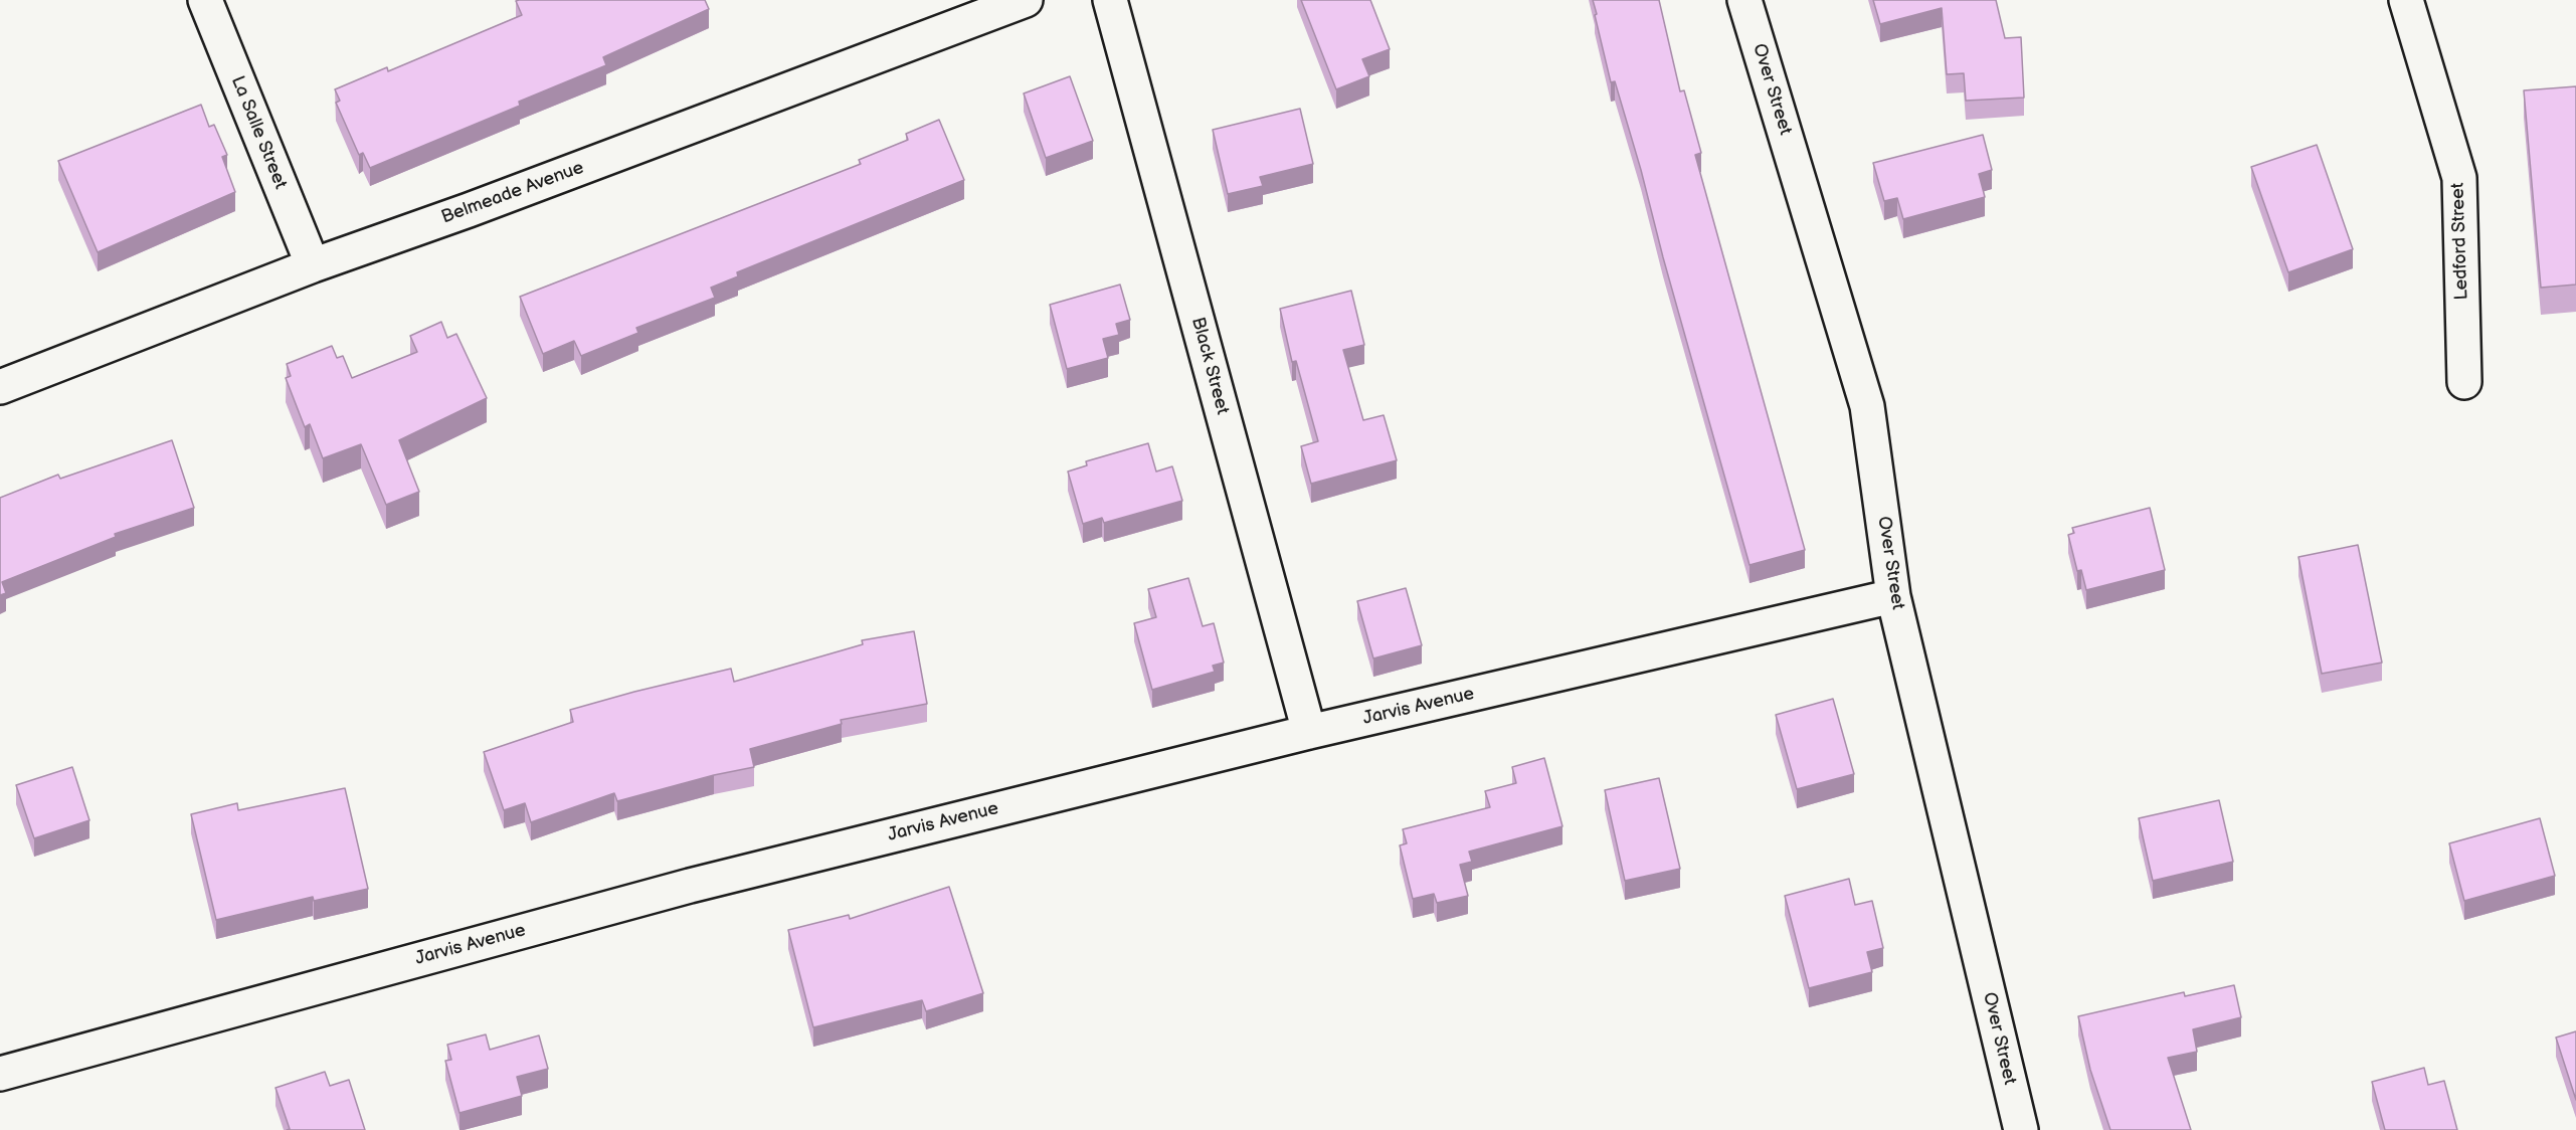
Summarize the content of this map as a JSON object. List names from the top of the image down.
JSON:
{
  "streets": {
    "street": [
      "Over Street",
      "La Salle Street",
      "Belmeade Avenue",
      "Ledford Street",
      "Black Street",
      "Jarvis Avenue"
    ]
  },
  "crossings": [
    ["Over Street", "Jarvis Avenue"],
    ["La Salle Street", "Belmeade Avenue"],
    ["Black Street", "Jarvis Avenue"]
  ]
}
